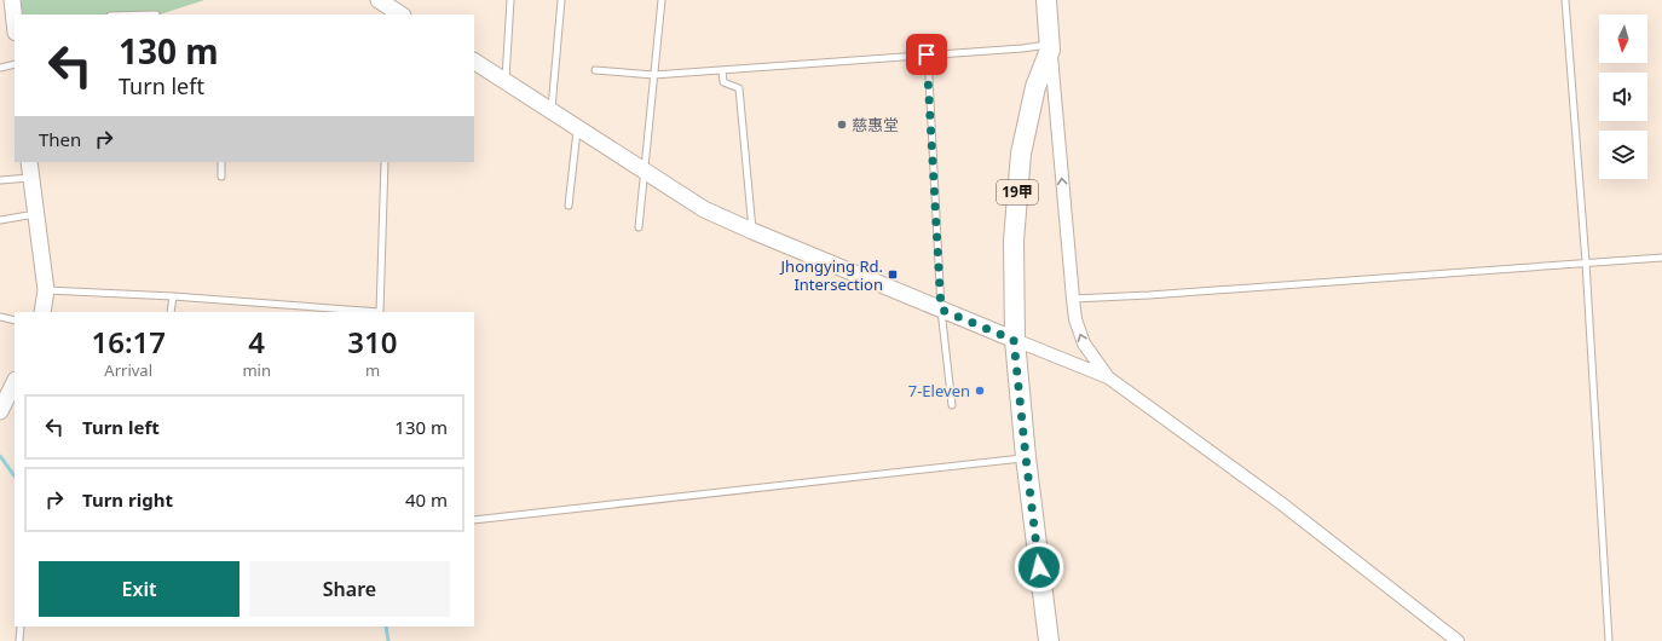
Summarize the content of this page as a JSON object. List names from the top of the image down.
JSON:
{
  "streets": {
    "main road": ["19甲"]
  },
  "places": {
    "other": ["慈惠堂", "7-Eleven"],
    "transit": ["Jhongying Rd. Intersection"]
  },
  "north": "bottom",
  "page": {
    "turn": ["130 m", "Turn left"],
    "then": "Then",
    "eta": [
      "16:17",
      "Arrival",
      "4",
      "min",
      "310",
      "m"
    ],
    "list": [
      {
        "name": "Turn left",
        "value": "130 m"
      },
      {
        "name": "Turn right",
        "value": "40 m"
      }
    ],
    "buttons": ["Exit", "Share"]
  }
}
